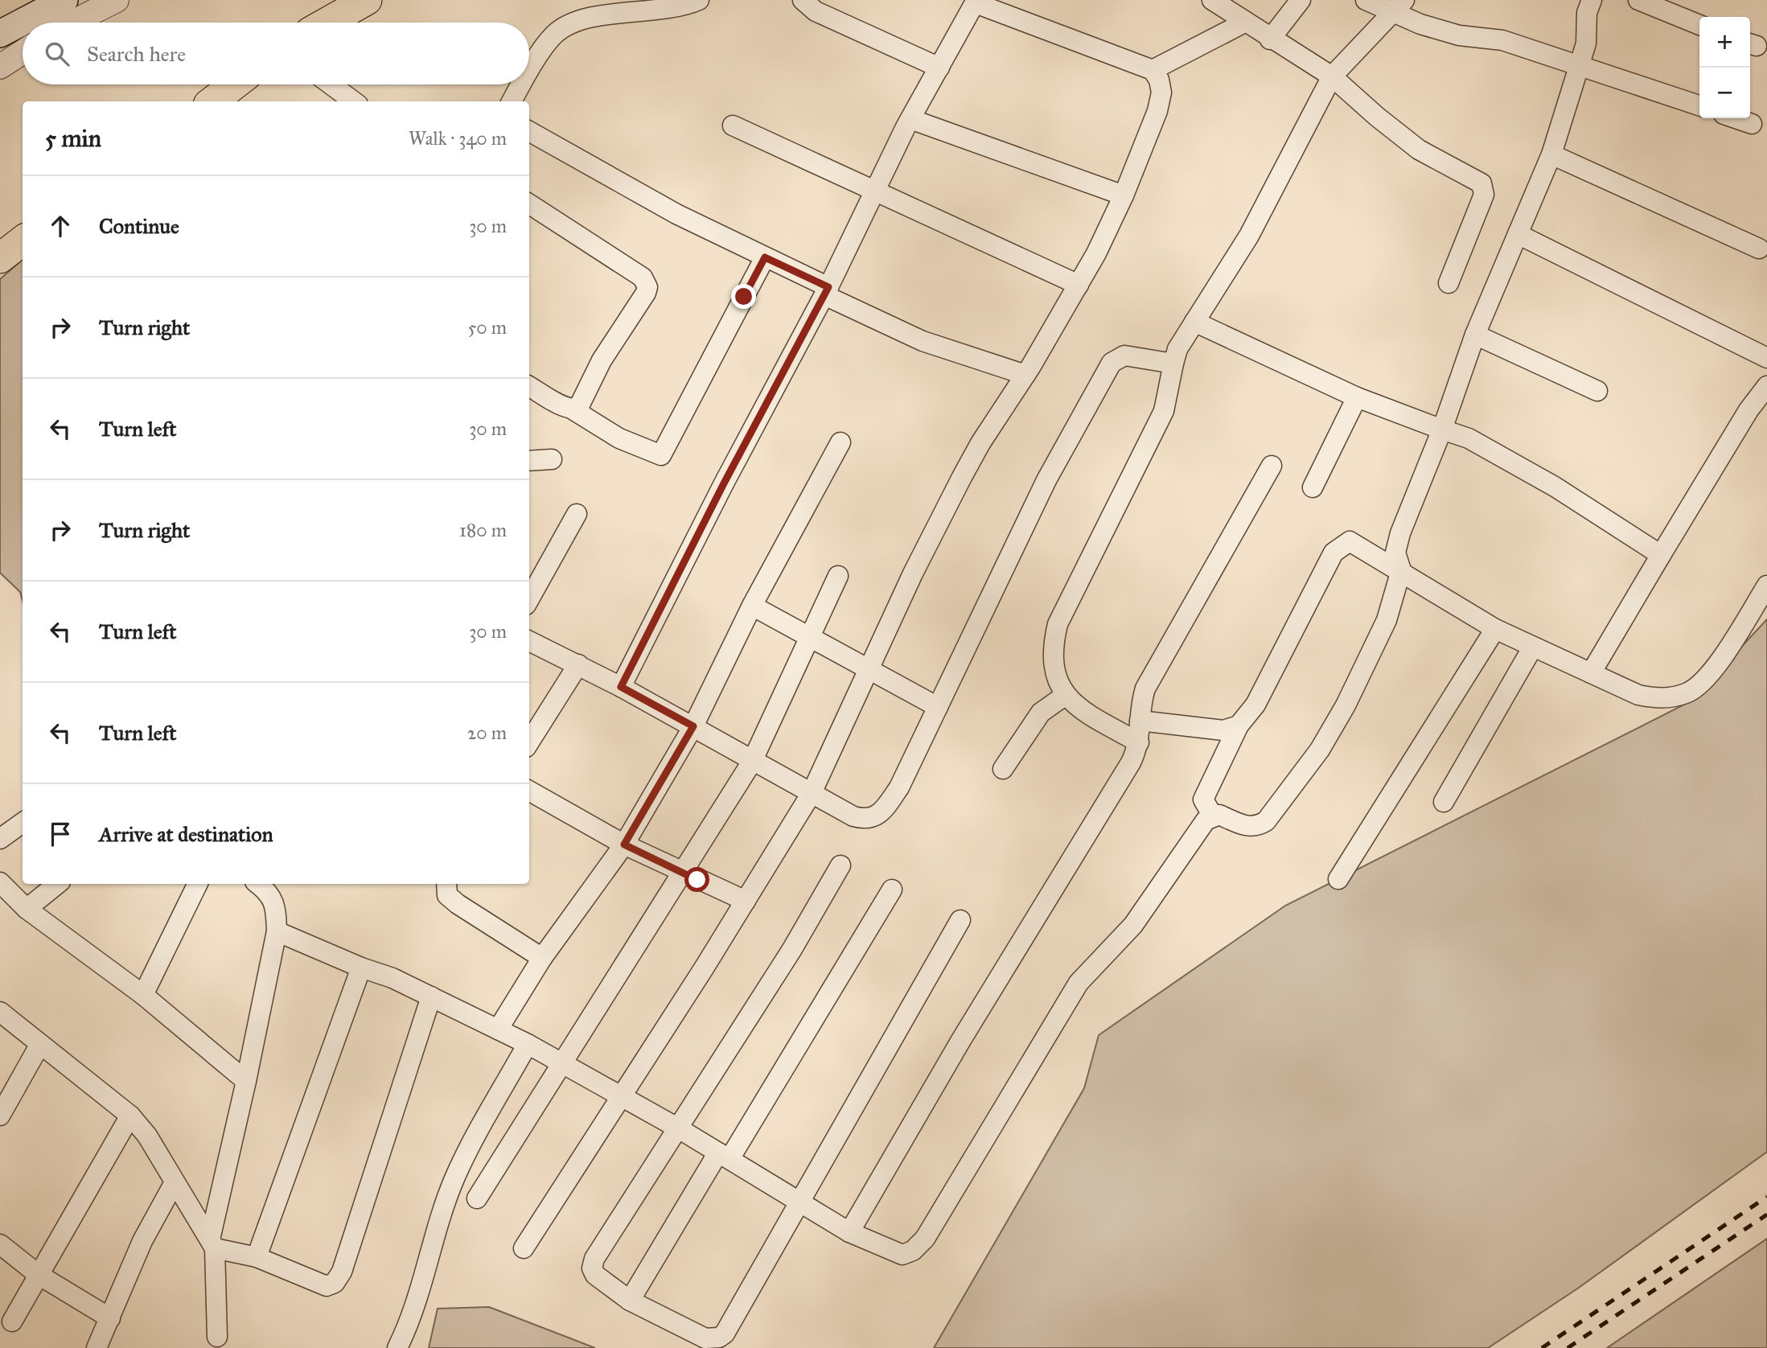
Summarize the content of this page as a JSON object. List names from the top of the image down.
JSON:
{
  "page": {
    "map_buttons": ["+", "−"],
    "search": "Search here",
    "heading": ["5 min", "Walk · 340 m"],
    "list": [
      ["Continue", "30 m"],
      ["Turn right", "50 m"],
      ["Turn left", "30 m"],
      ["Turn right", "180 m"],
      ["Turn left", "30 m"],
      ["Turn left", "20 m"],
      "Arrive at destination"
    ]
  }
}
